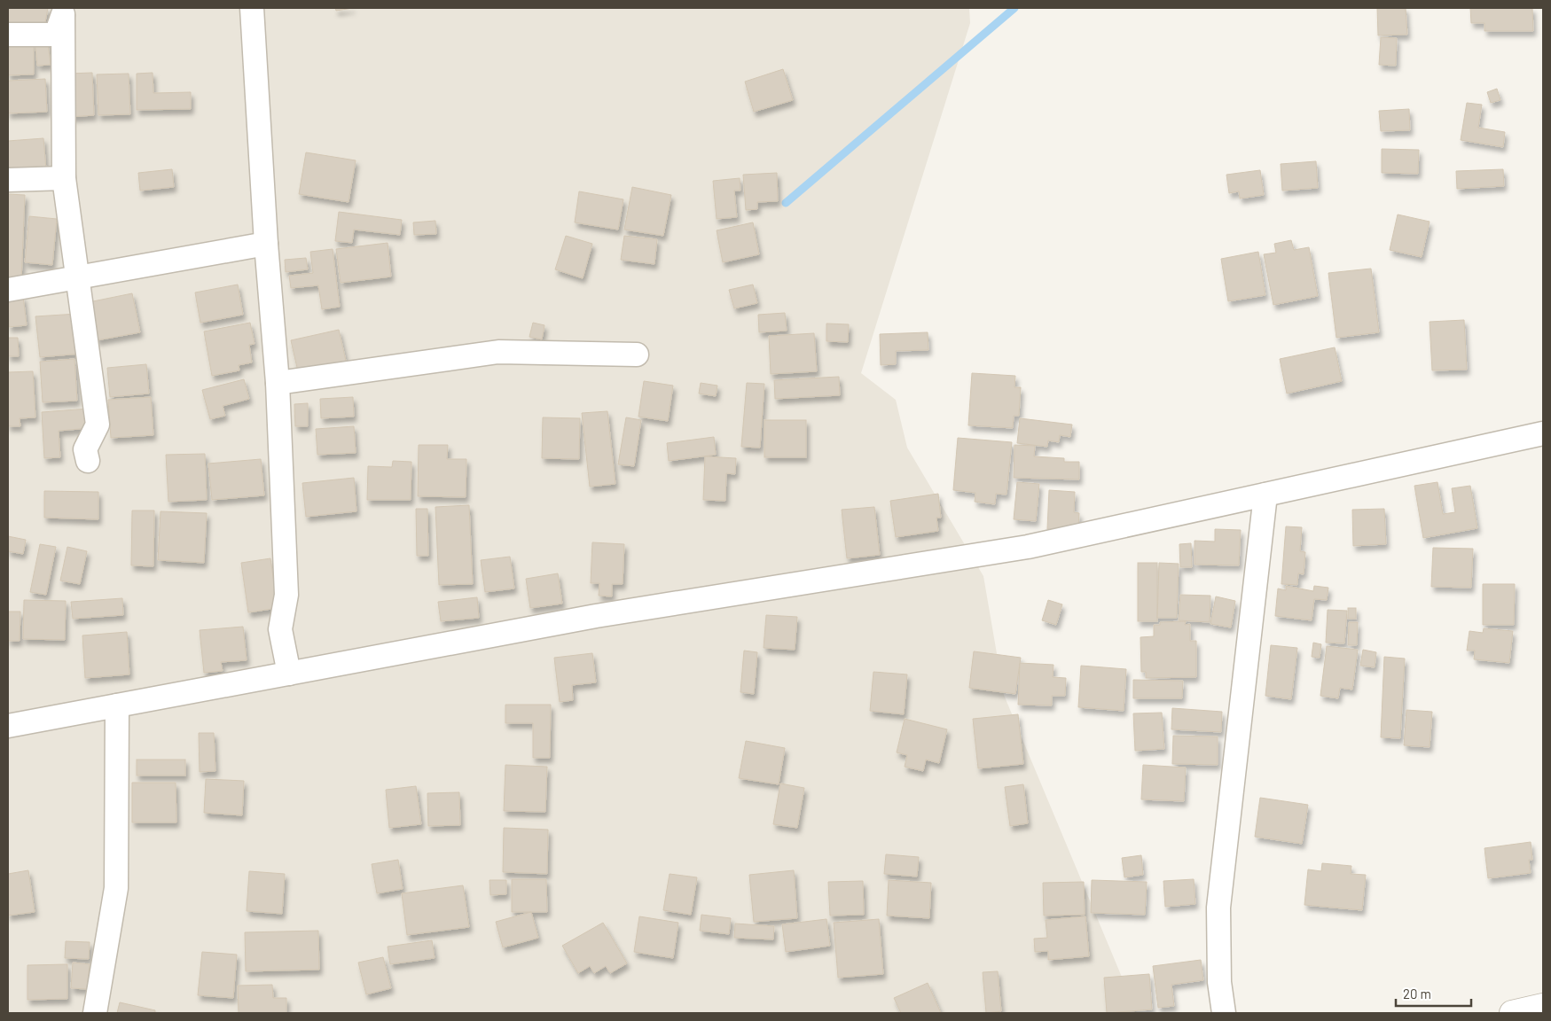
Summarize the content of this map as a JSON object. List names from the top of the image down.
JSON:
{
  "scale_bar": "20 m"
}
